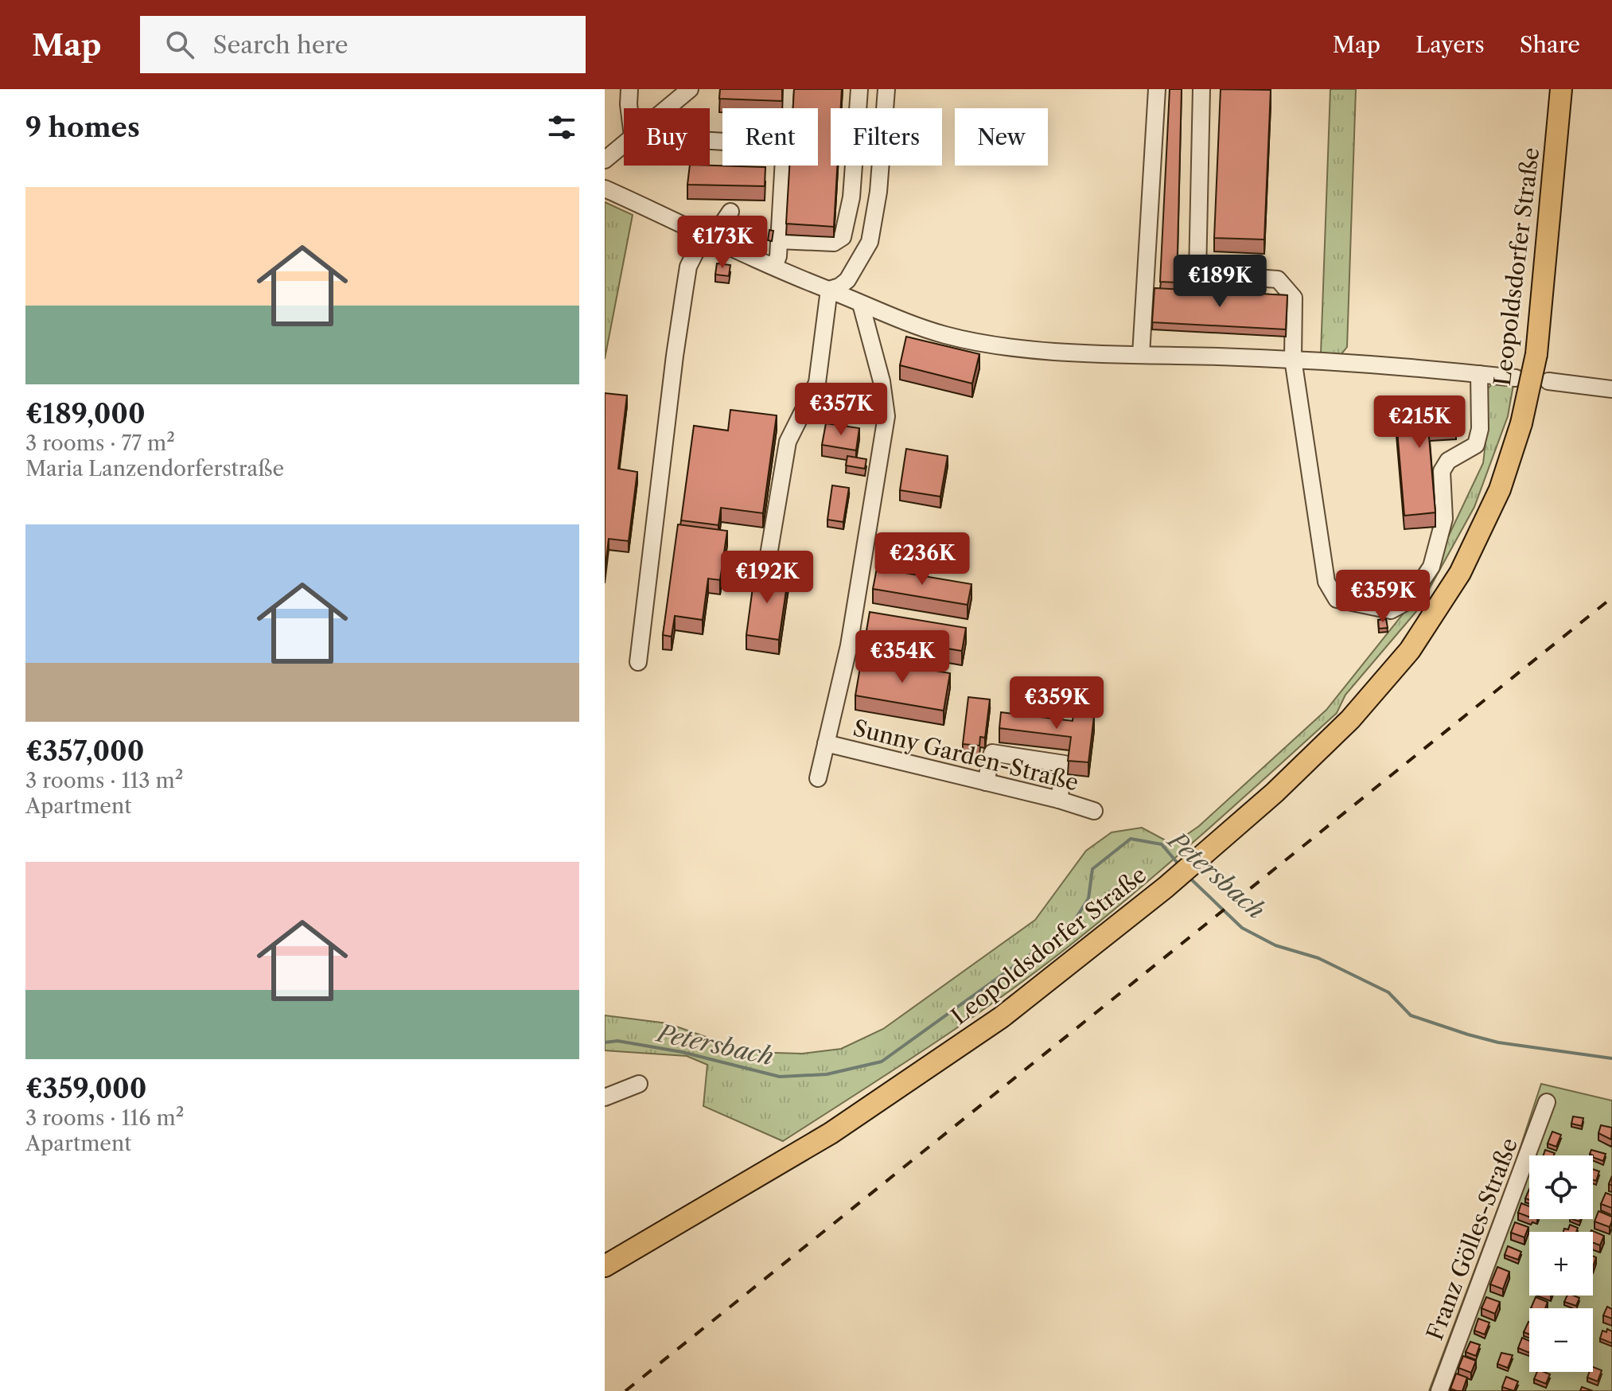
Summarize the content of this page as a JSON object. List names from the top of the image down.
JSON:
{
  "streets": {
    "main road": ["Leopoldsdorfer Straße"],
    "street": ["Sunny Garden-Straße", "Franz Gölles-Straße"]
  },
  "water": ["Petersbach"],
  "page": {
    "header": "Map",
    "search": "Search here",
    "nav": ["Map", "Layers", "Share"],
    "heading": "9 homes",
    "chip": [
      "Buy",
      "Rent",
      "Filters",
      "New"
    ],
    "list": [
      {
        "name": "€189,000",
        "note": "3 rooms · 77 m² · Maria Lanzendorferstraße"
      },
      {
        "name": "€357,000",
        "note": "3 rooms · 113 m² · Apartment"
      },
      {
        "name": "€359,000",
        "note": "3 rooms · 116 m² · Apartment"
      }
    ],
    "price": [
      "€173K",
      "€189K",
      "€357K",
      "€215K",
      "€236K",
      "€192K",
      "€359K",
      "€354K",
      "€359K"
    ],
    "map_buttons": ["+", "−"]
  }
}
